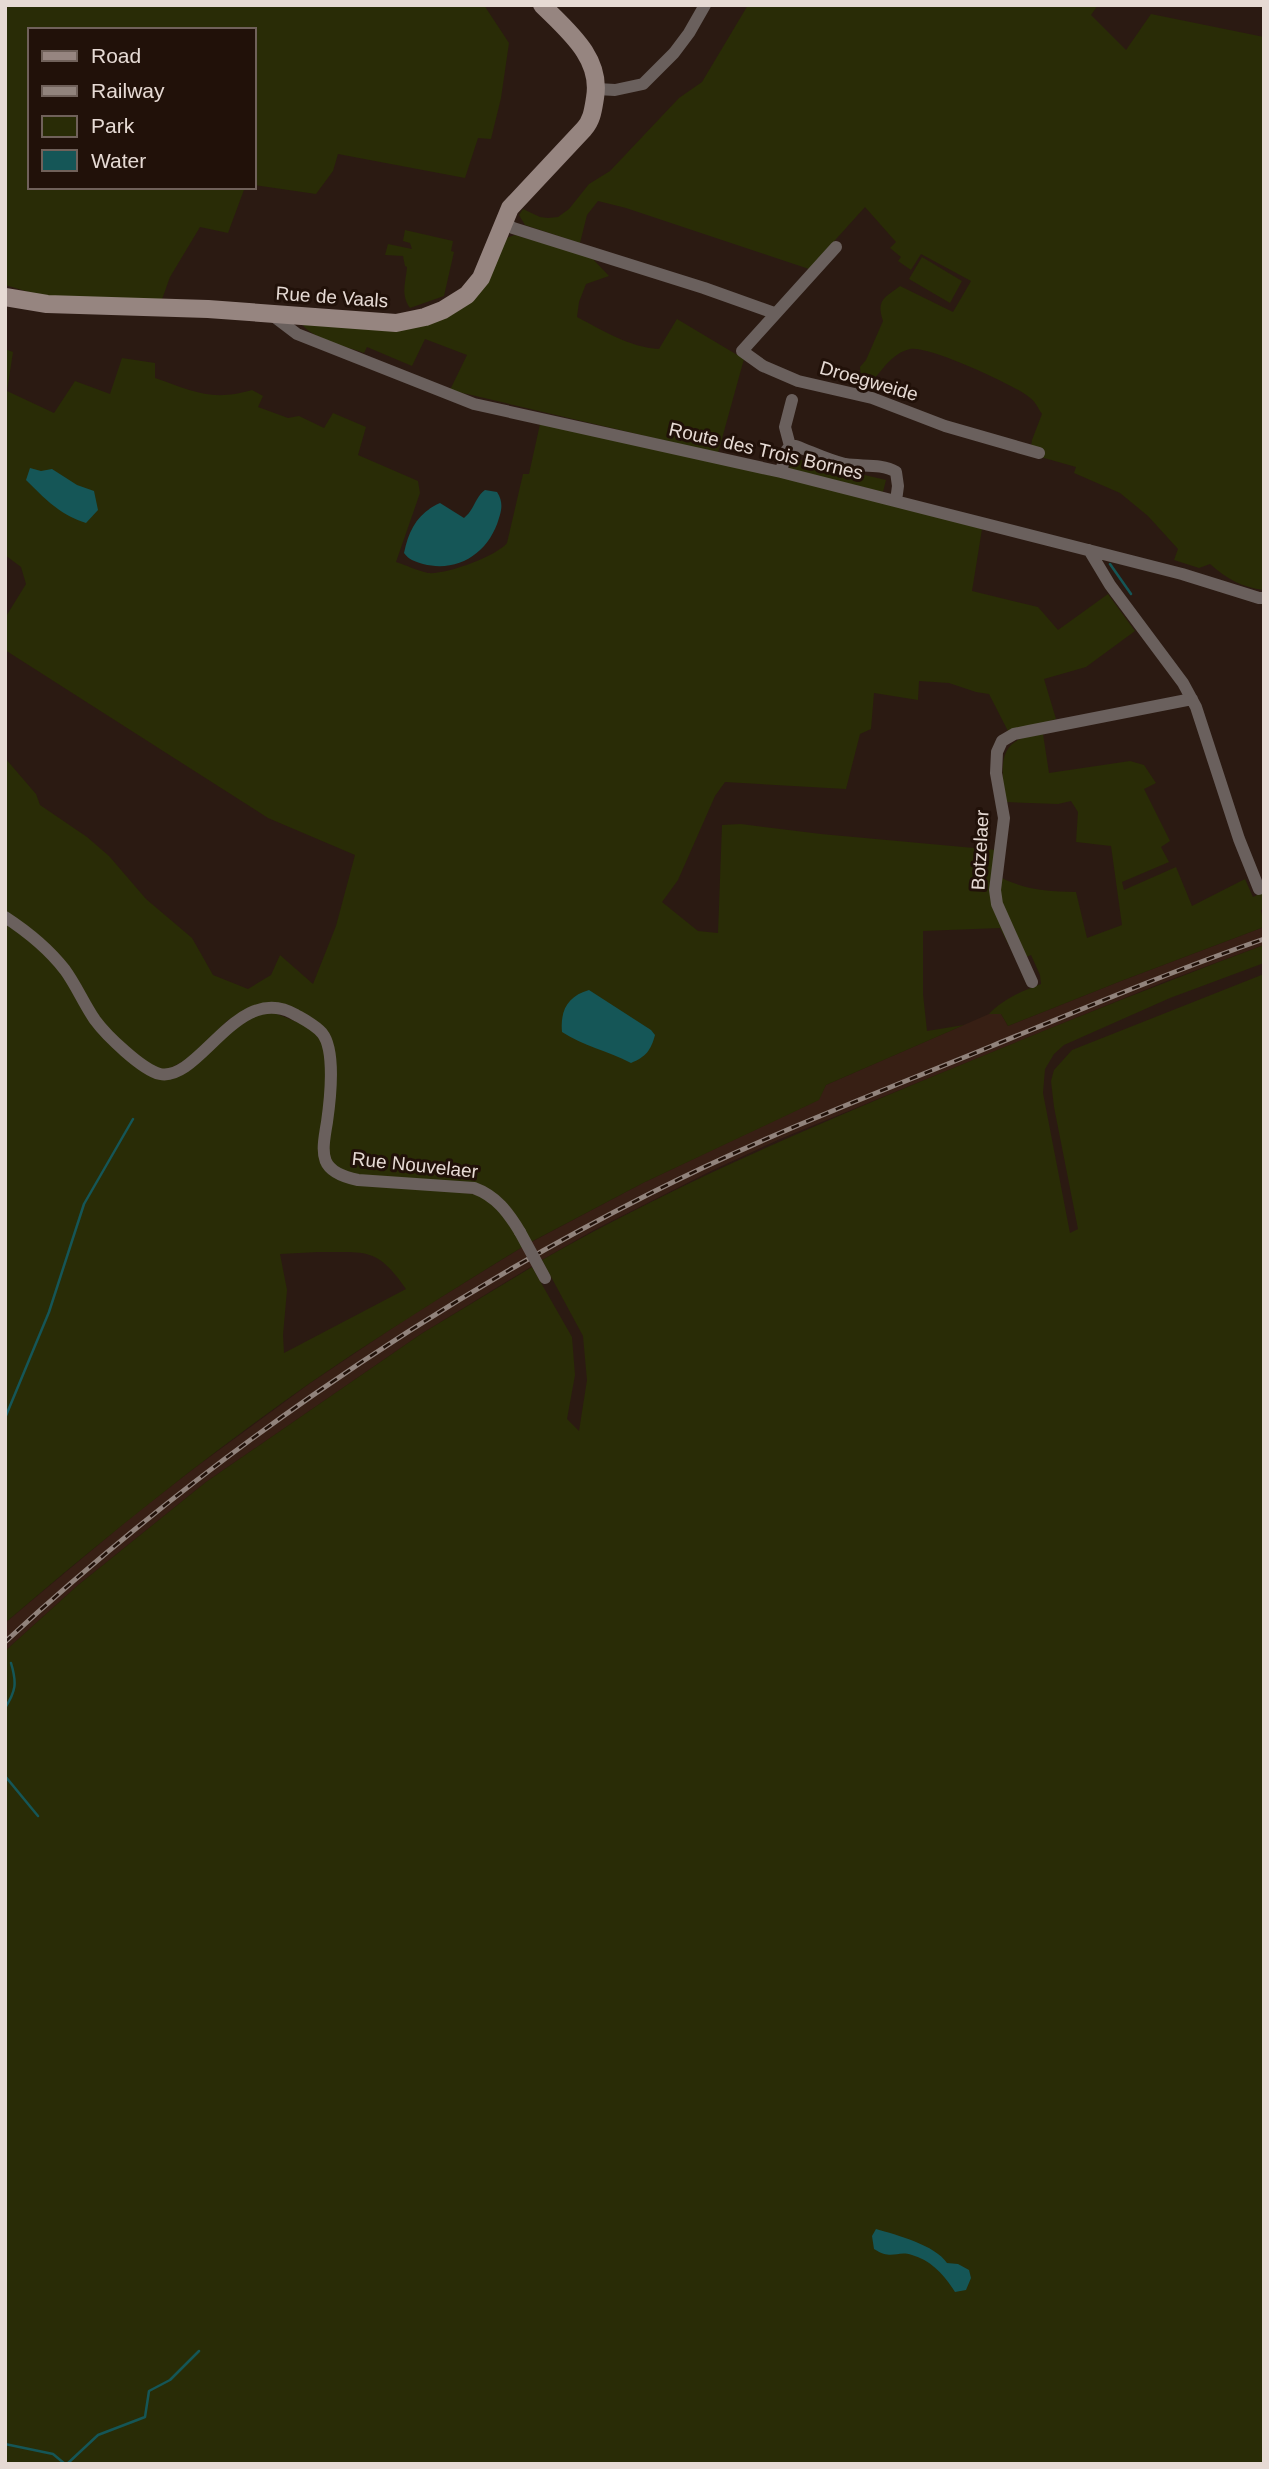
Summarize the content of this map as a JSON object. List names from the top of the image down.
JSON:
{
  "streets": {
    "main road": ["Rue de Vaals"],
    "street": [
      "Droegweide",
      "Route des Trois Bornes",
      "Botzelaer",
      "Rue Nouvelaer"
    ]
  },
  "crossings": [
    ["Rue de Vaals", "Route des Trois Bornes"]
  ],
  "legend": [
    "Road",
    "Railway",
    "Park",
    "Water"
  ]
}
